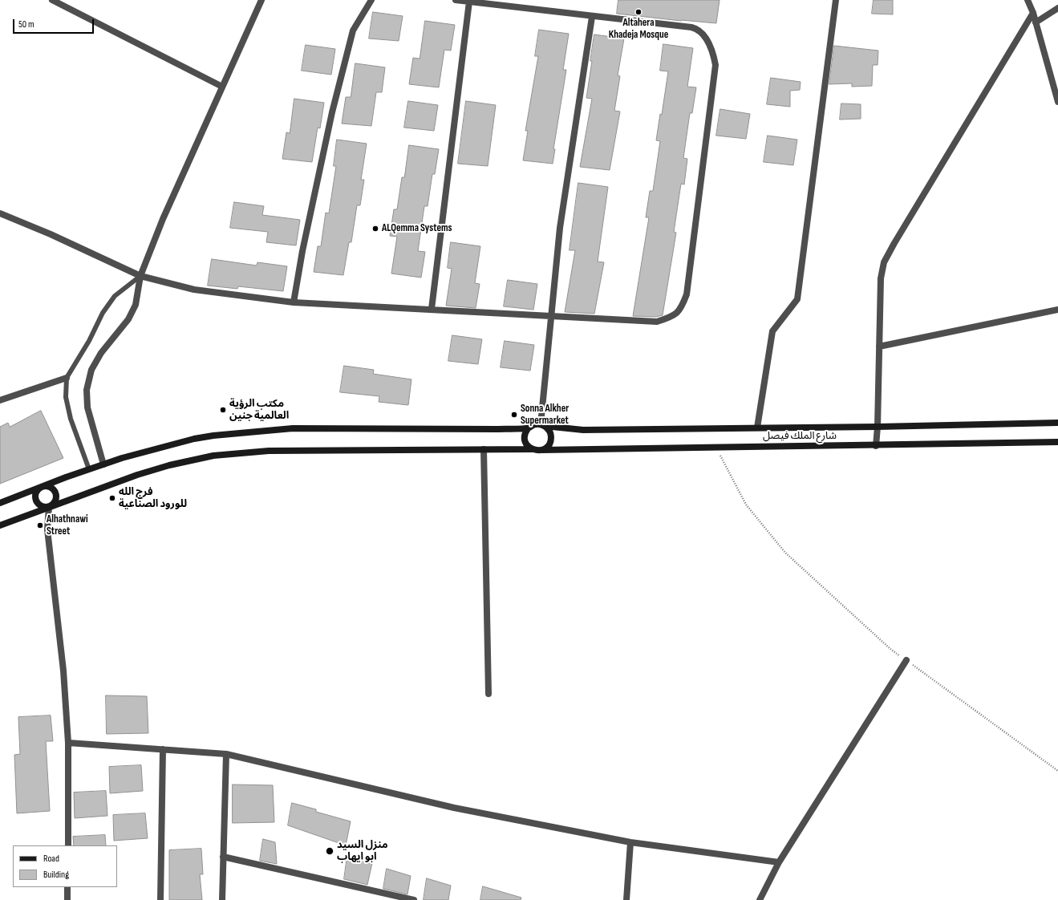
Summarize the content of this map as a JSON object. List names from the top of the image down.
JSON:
{
  "streets": {
    "main road": ["شارع الملك فيصل"]
  },
  "places": [
    "Altahera Khadeja Mosque",
    "ALQemma Systems",
    "مكتب الرؤية العالمية جنين",
    "Sonna Alkher Supermarket",
    "فرج الله للورود الصناعية",
    "Alhathnawi Street",
    "منزل السيد ابو ايهاب"
  ],
  "legend": ["Road", "Building"],
  "scale_bar": "50 m"
}
